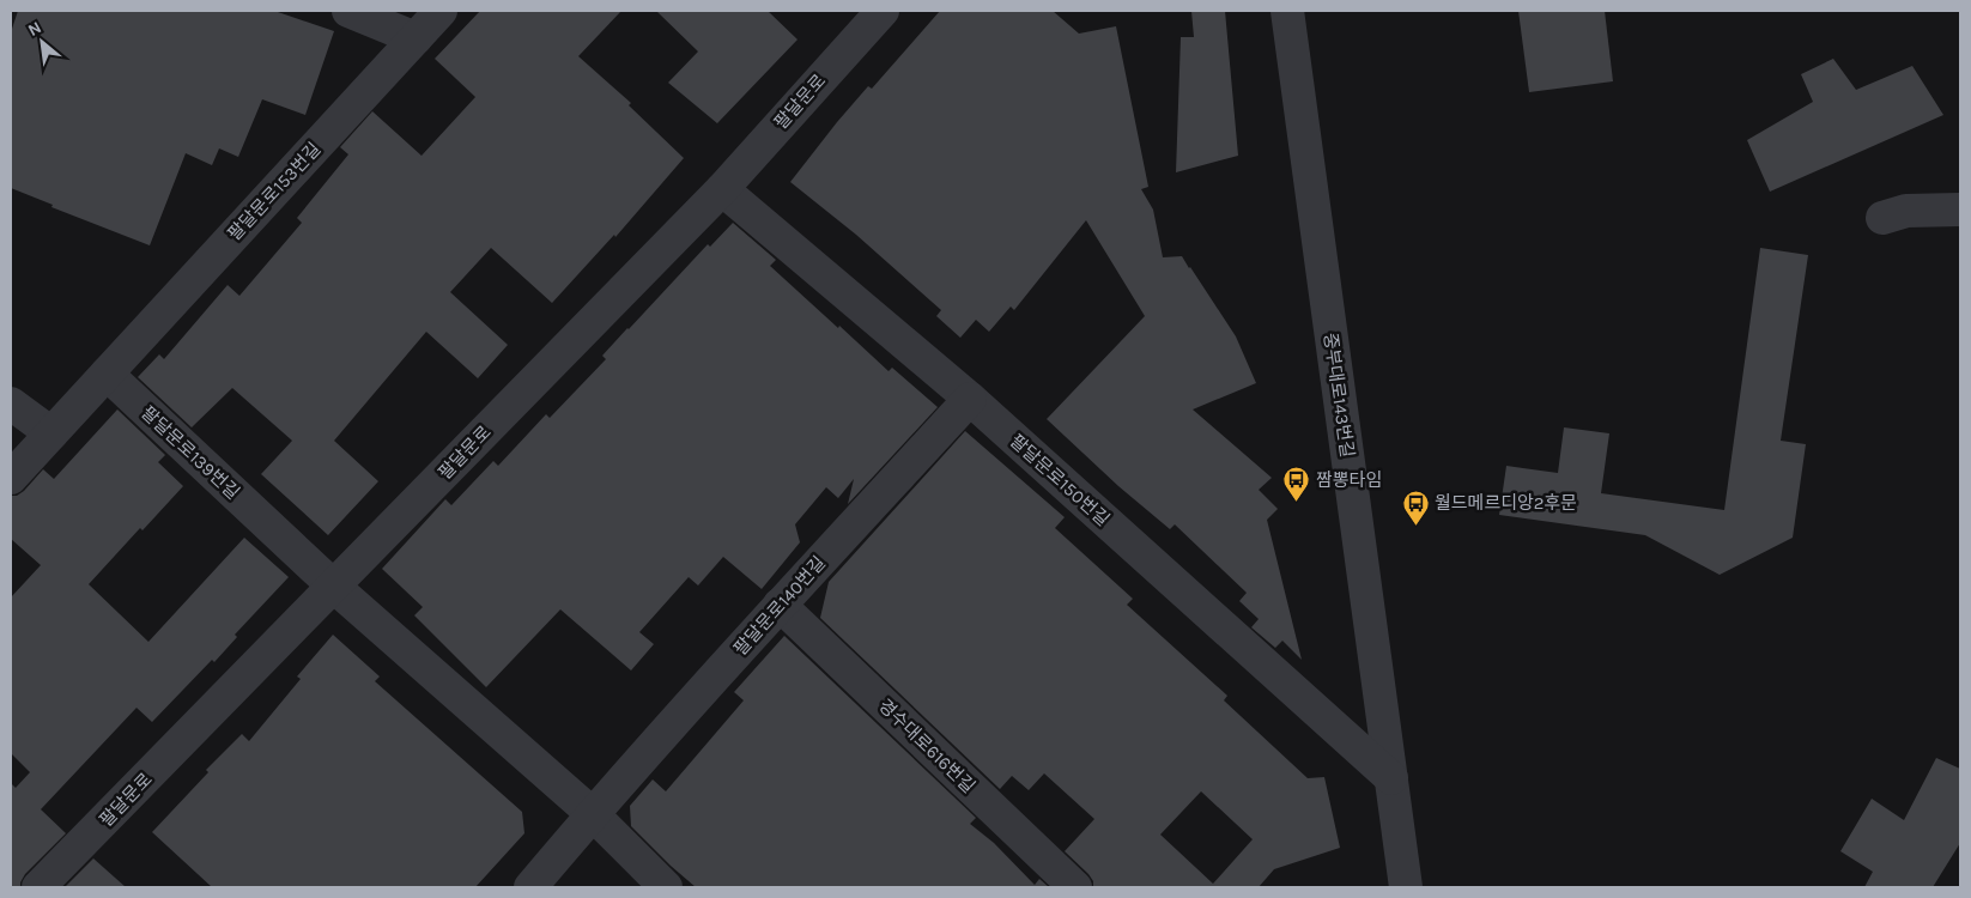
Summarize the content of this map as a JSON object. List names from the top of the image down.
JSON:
{
  "streets": {
    "street": [
      "팔달문로",
      "팔달문로153번길",
      "중부대로143번길",
      "팔달문로139번길",
      "팔달문로150번길",
      "팔달문로140번길",
      "경수대로616번길"
    ]
  },
  "crossings": [
    ["팔달문로", "팔달문로139번길"],
    ["팔달문로", "팔달문로150번길"],
    ["팔달문로153번길", "팔달문로139번길"],
    ["중부대로143번길", "팔달문로150번길"],
    ["팔달문로150번길", "팔달문로140번길"],
    ["팔달문로140번길", "경수대로616번길"]
  ],
  "places": {
    "bus stop": ["짬뽕타임", "월드메르디앙2후문"]
  },
  "north": "top left"
}
